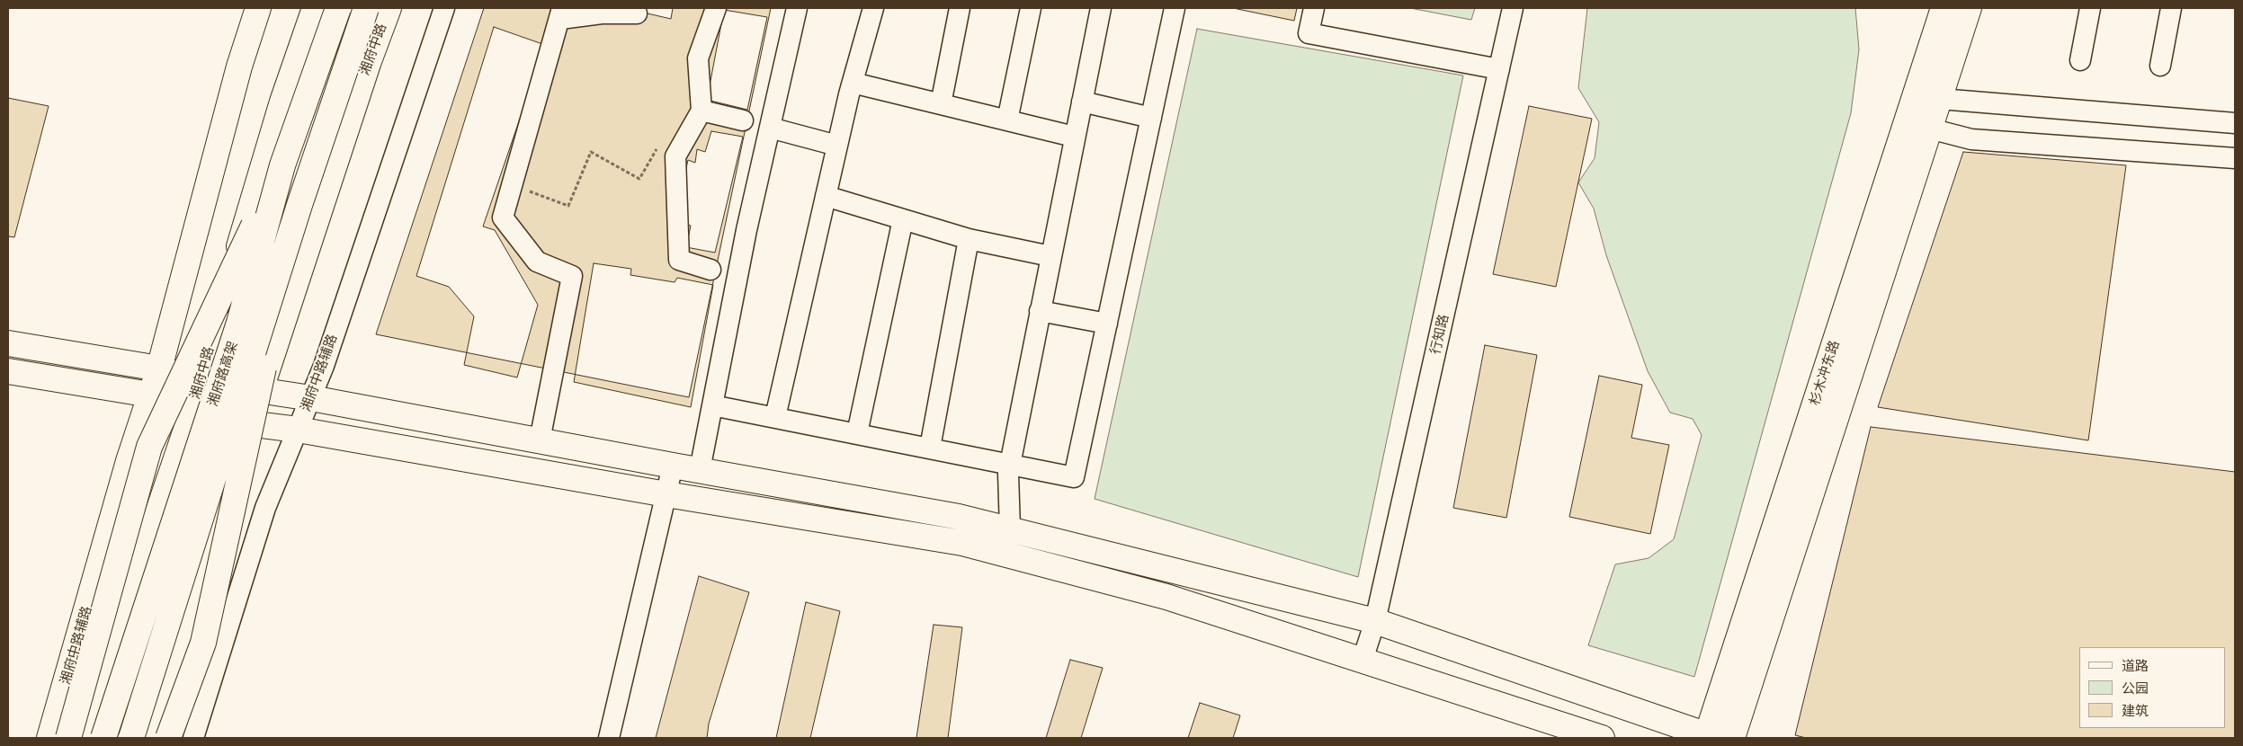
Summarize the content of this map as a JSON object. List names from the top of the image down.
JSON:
{
  "streets": {
    "main road": [
      "湘府中路",
      "湘府中路辅路",
      "杉木冲东路",
      "湘府路高架"
    ],
    "street": ["行知路"]
  },
  "legend": ["道路", "公园", "建筑"]
}
